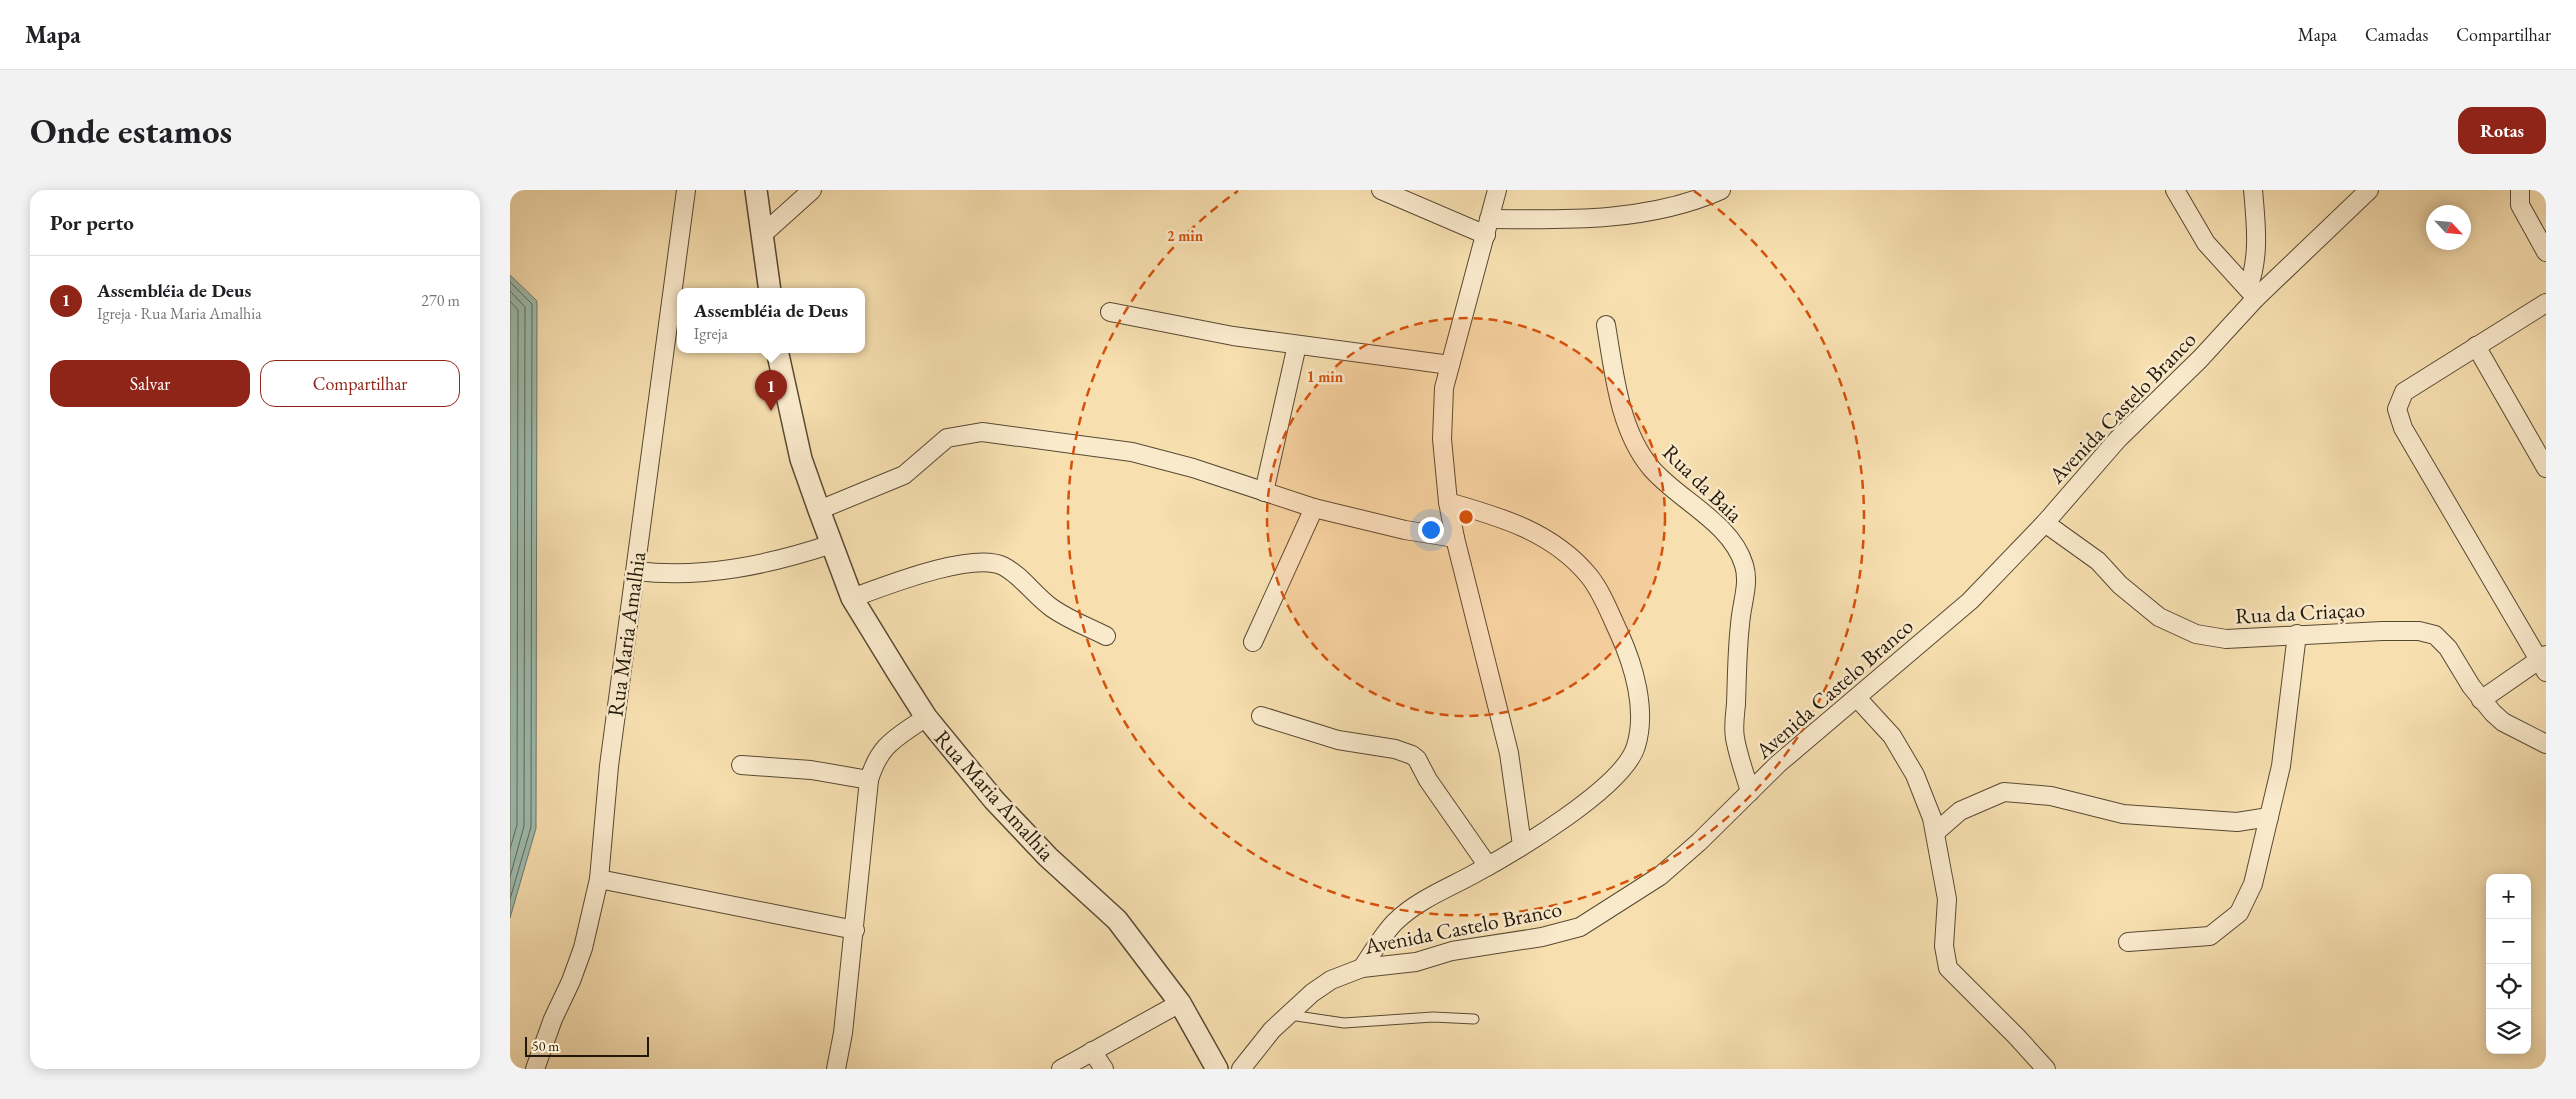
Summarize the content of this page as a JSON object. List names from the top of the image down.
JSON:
{
  "streets": {
    "street": [
      "Avenida Castelo Branco",
      "Rua da Baia",
      "Rua da Criaçao",
      "Rua Maria Amalhia"
    ]
  },
  "crossings": [
    ["Avenida Castelo Branco", "Rua da Baia"],
    ["Avenida Castelo Branco", "Rua da Criaçao"]
  ],
  "scale_bar": "50 m",
  "north": "bottom right",
  "page": {
    "header": "Mapa",
    "nav": ["Mapa", "Camadas", "Compartilhar"],
    "buttons": [
      "Rotas",
      ["Salvar", "Compartilhar"]
    ],
    "title": "Onde estamos",
    "heading": "Por perto",
    "list": [
      {
        "mark": "1",
        "name": "Assembléia de Deus",
        "note": "Igreja · Rua Maria Amalhia",
        "value": "270 m"
      }
    ],
    "popup": ["Assembléia de Deus", "Igreja"],
    "pins": "1",
    "map_buttons": ["+", "−"],
    "scale": "50 m"
  },
  "rings": ["2 min", "1 min"]
}
